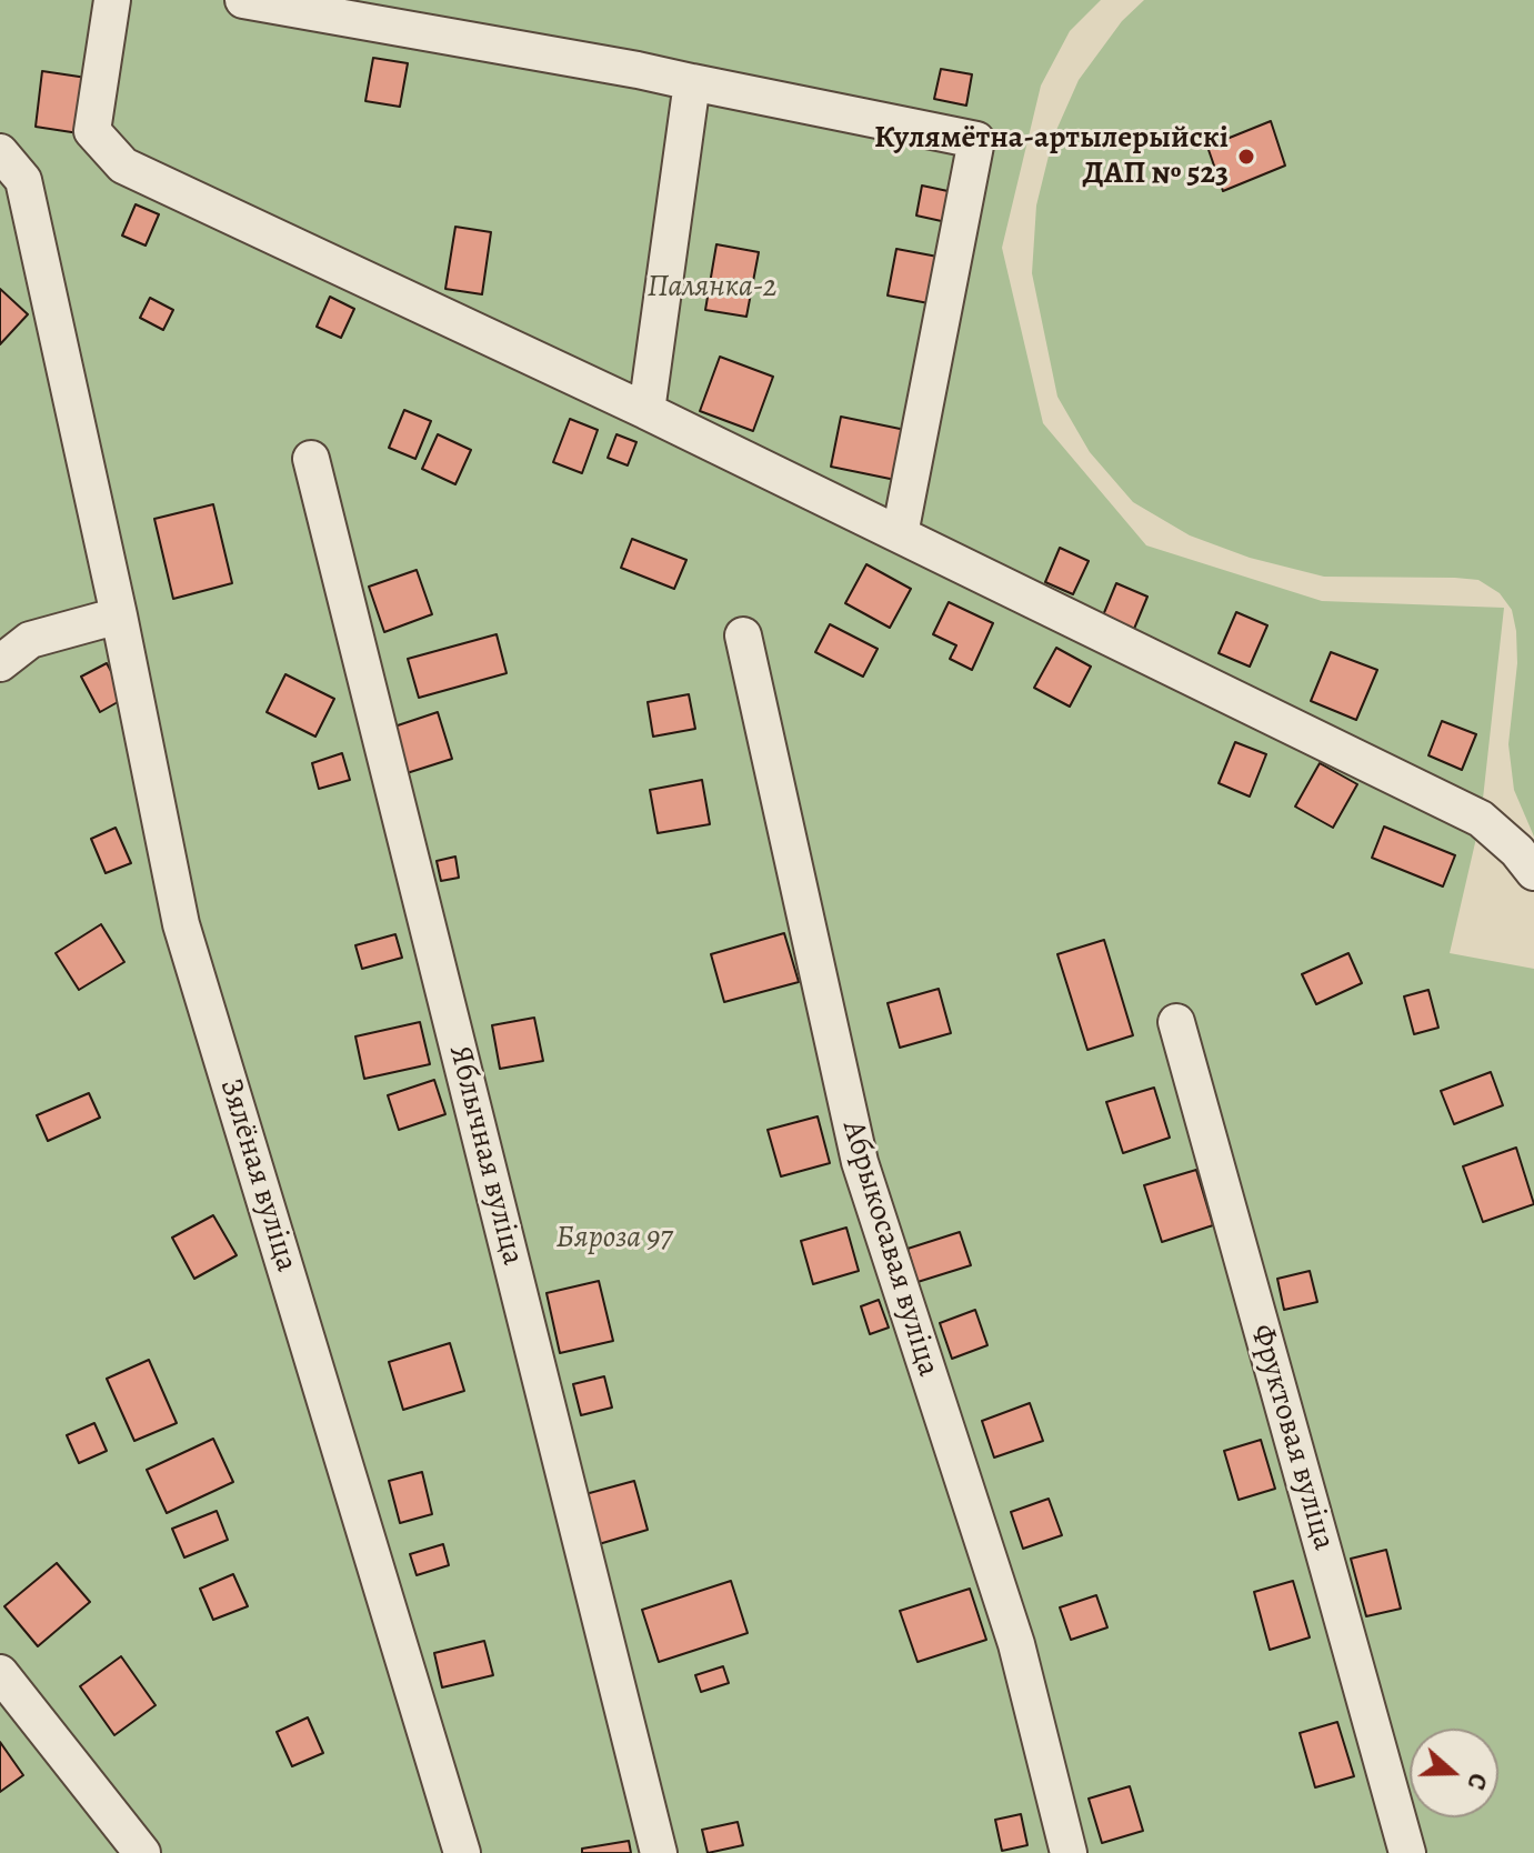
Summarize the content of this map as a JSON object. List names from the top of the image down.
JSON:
{
  "streets": {
    "lane": [
      "Яблычная вуліца",
      "Зялёная вуліца",
      "Абрыкосавая вуліца",
      "Фруктовая вуліца"
    ]
  },
  "parks": ["Палянка-2", "Бяроза 97"],
  "places": ["Кулямётна-артылерыйскі ДАП № 523"],
  "north": "right"
}
